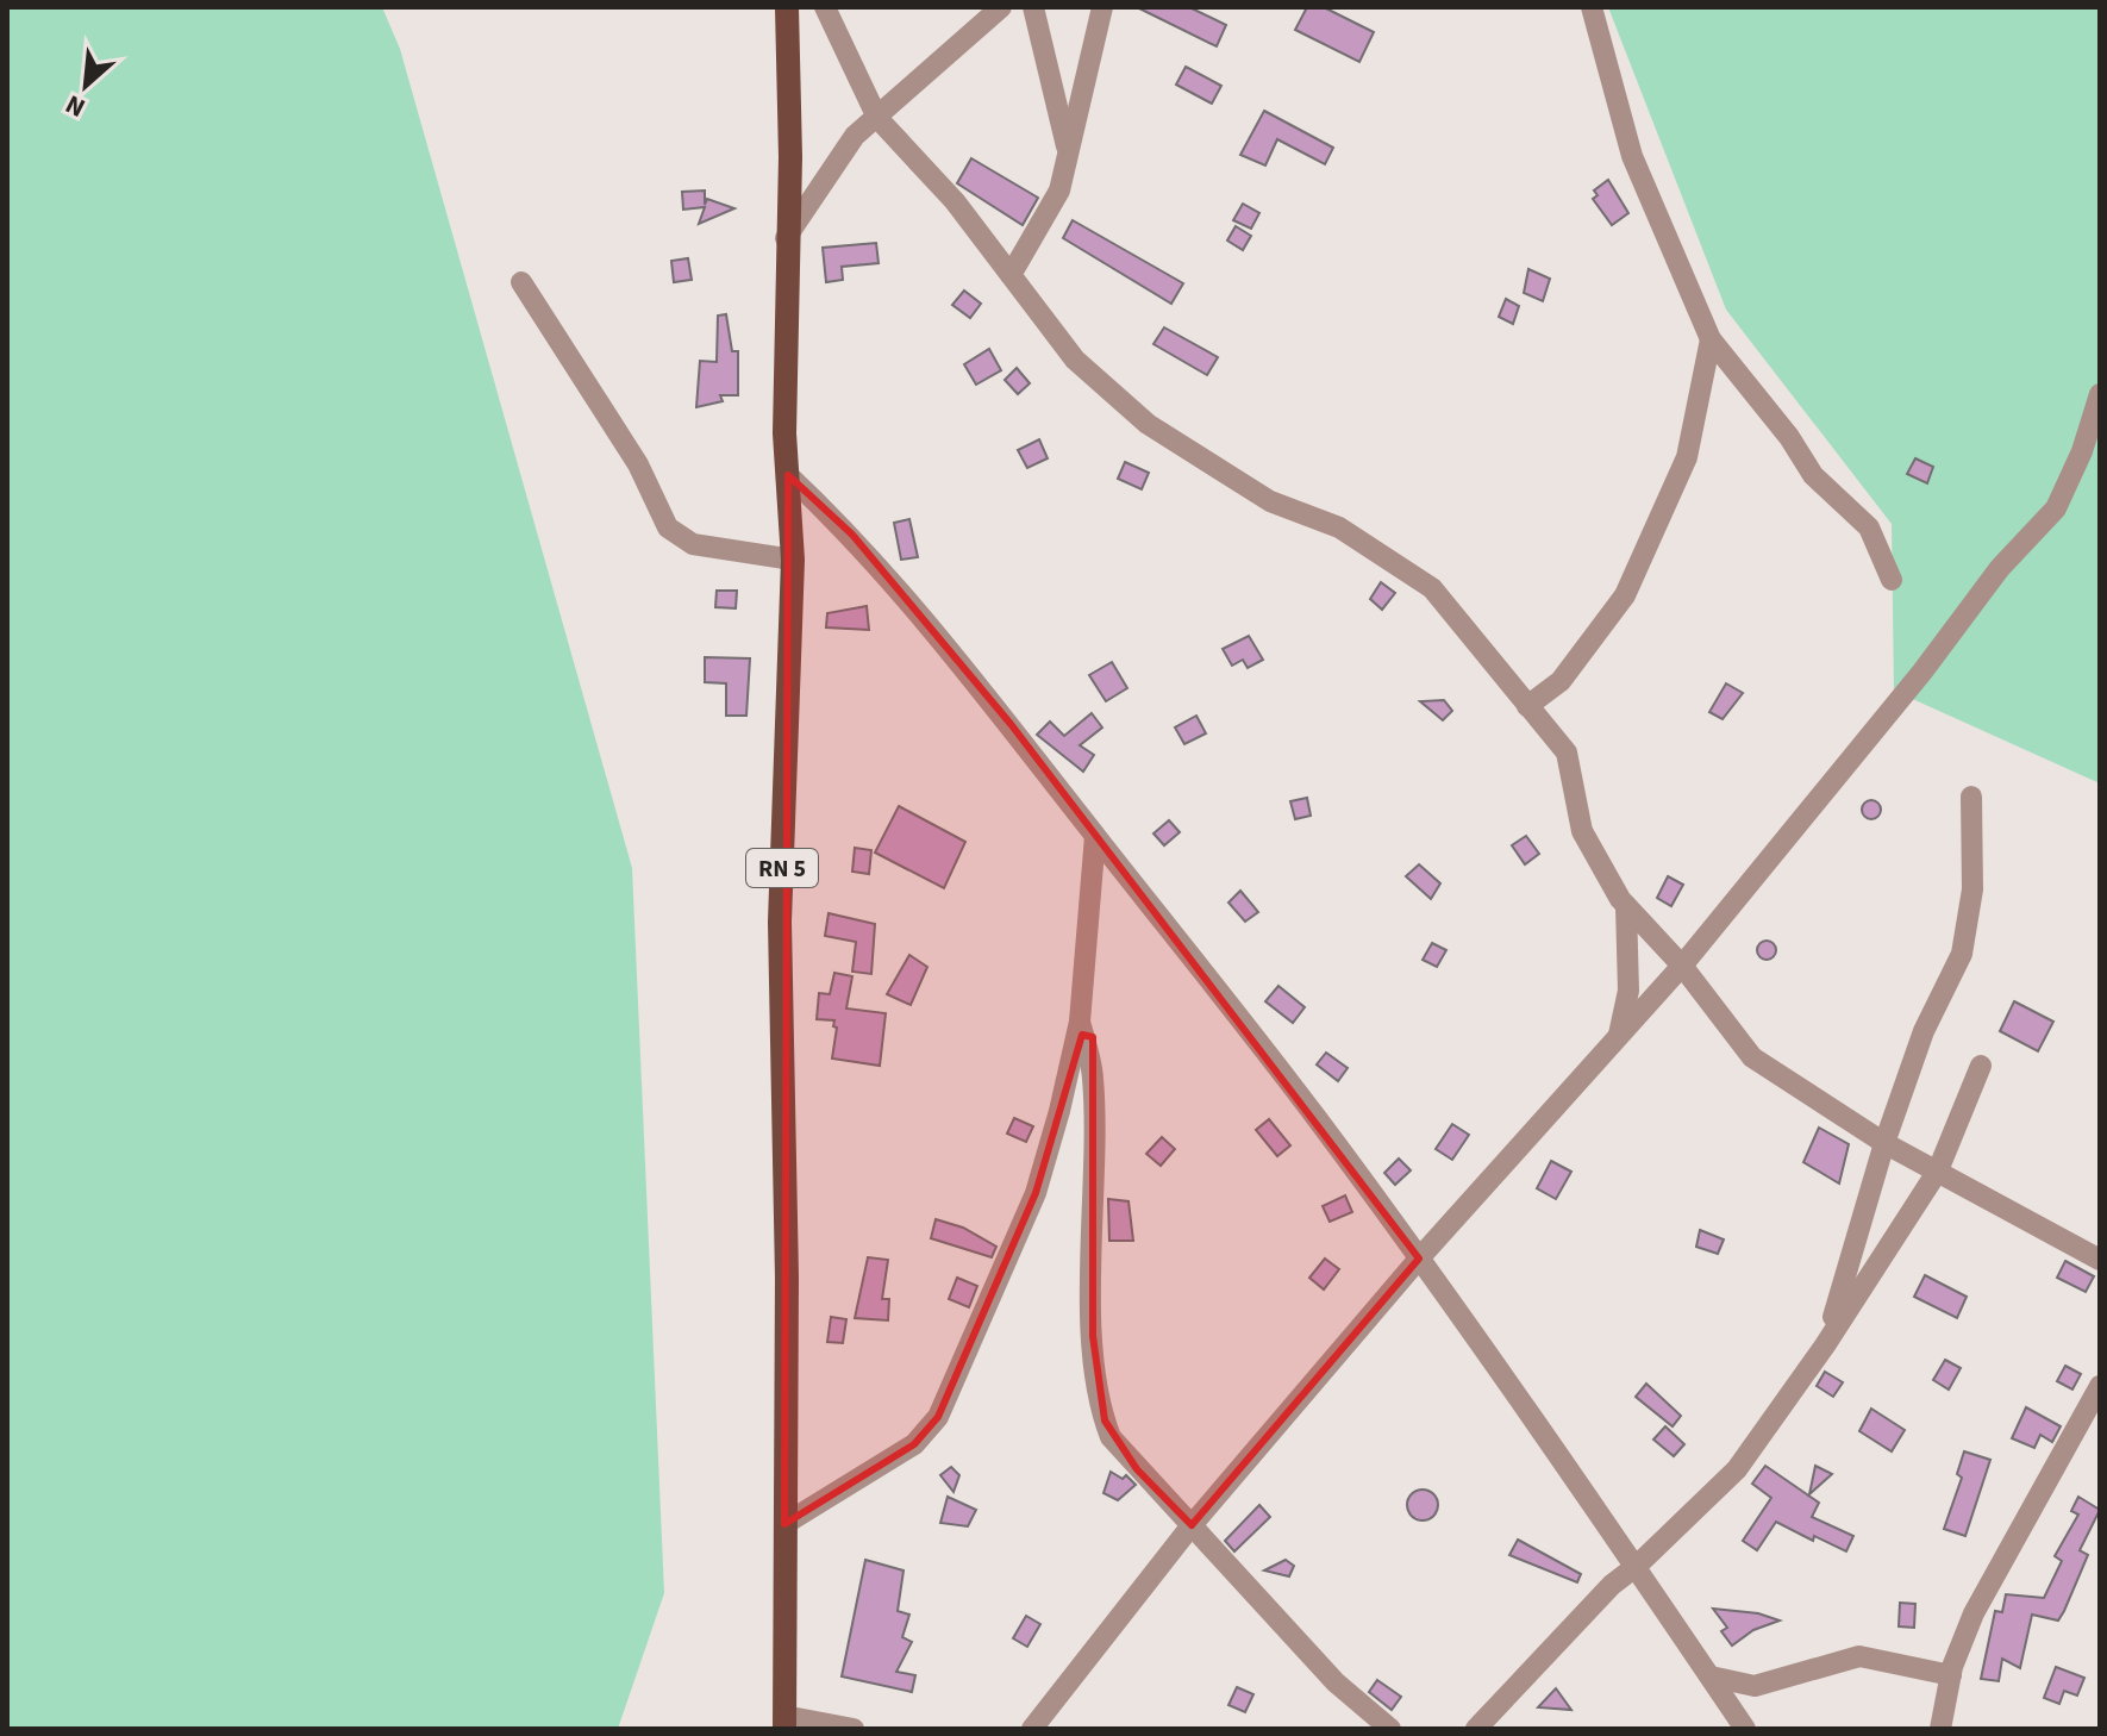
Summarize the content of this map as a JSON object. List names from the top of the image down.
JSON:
{
  "streets": {
    "main road": ["RN 5"]
  },
  "north": "bottom left"
}
